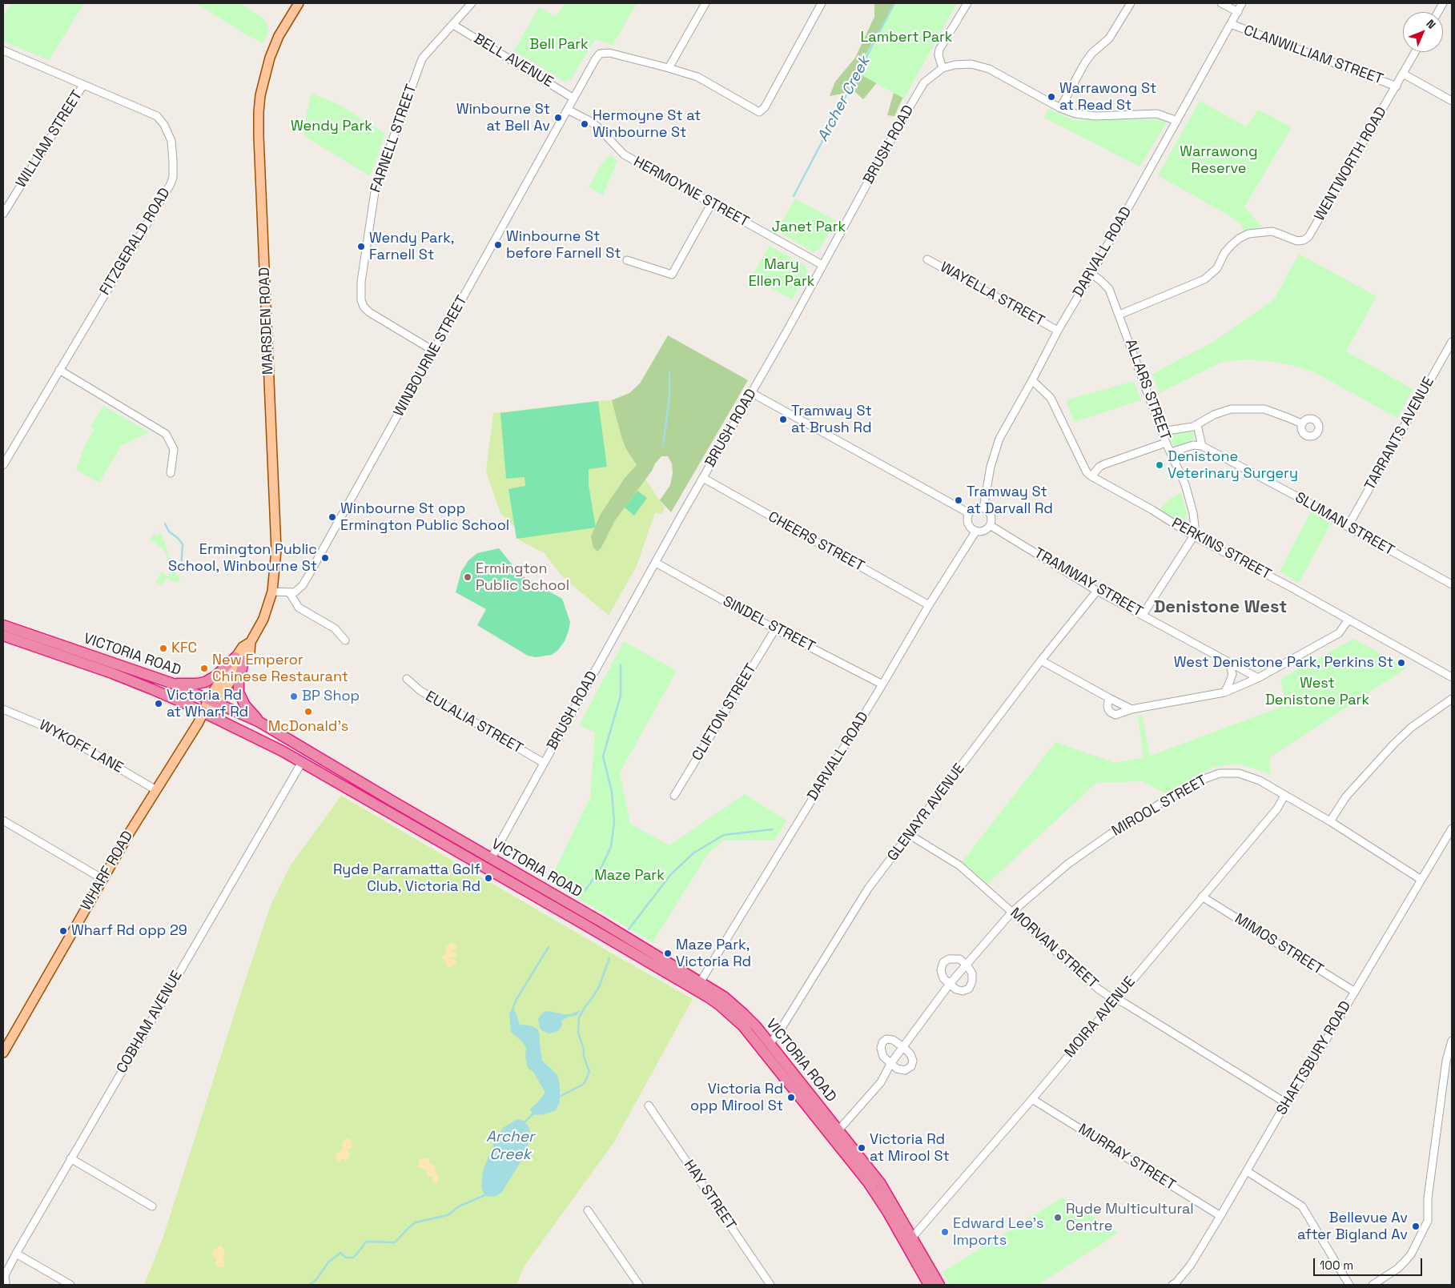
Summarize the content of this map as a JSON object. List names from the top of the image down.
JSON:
{
  "streets": {
    "highway": ["VICTORIA ROAD"],
    "main road": ["MARSDEN ROAD", "WHARF ROAD"],
    "street": [
      "CLANWILLIAM STREET",
      "BELL AVENUE",
      "FARNELL STREET",
      "WILLIAM STREET",
      "BRUSH ROAD",
      "WENTWORTH ROAD",
      "HERMOYNE STREET",
      "FITZGERALD ROAD",
      "DARVALL ROAD",
      "WAYELLA STREET",
      "WINBOURNE STREET",
      "ALLARS STREET",
      "TARRANTS AVENUE",
      "SLUMAN STREET",
      "CHEERS STREET",
      "PERKINS STREET",
      "TRAMWAY STREET",
      "SINDEL STREET",
      "CLIFTON STREET",
      "EULALIA STREET",
      "WYKOFF LANE",
      "MIROOL STREET",
      "GLENAYR AVENUE",
      "MIMOS STREET",
      "MORVAN STREET",
      "MOIRA AVENUE",
      "COBHAM AVENUE",
      "SHAFTSBURY ROAD",
      "MURRAY STREET",
      "HAY STREET"
    ]
  },
  "crossings": [
    ["CLANWILLIAM STREET", "WENTWORTH ROAD"],
    ["CLANWILLIAM STREET", "DARVALL ROAD"],
    ["BELL AVENUE", "FARNELL STREET"],
    ["BELL AVENUE", "WINBOURNE STREET"],
    ["FARNELL STREET", "WINBOURNE STREET"],
    ["WILLIAM STREET", "FITZGERALD ROAD"],
    ["BRUSH ROAD", "HERMOYNE STREET"],
    ["BRUSH ROAD", "CHEERS STREET"],
    ["BRUSH ROAD", "SINDEL STREET"],
    ["BRUSH ROAD", "VICTORIA ROAD"],
    ["BRUSH ROAD", "EULALIA STREET"],
    ["WENTWORTH ROAD", "ALLARS STREET"],
    ["HERMOYNE STREET", "WINBOURNE STREET"],
    ["DARVALL ROAD", "WAYELLA STREET"],
    ["DARVALL ROAD", "ALLARS STREET"],
    ["DARVALL ROAD", "CHEERS STREET"],
    ["DARVALL ROAD", "PERKINS STREET"],
    ["DARVALL ROAD", "TRAMWAY STREET"],
    ["DARVALL ROAD", "SINDEL STREET"],
    ["DARVALL ROAD", "VICTORIA ROAD"],
    ["MARSDEN ROAD", "VICTORIA ROAD"],
    ["MARSDEN ROAD", "WHARF ROAD"],
    ["ALLARS STREET", "PERKINS STREET"],
    ["TARRANTS AVENUE", "SLUMAN STREET"],
    ["TRAMWAY STREET", "GLENAYR AVENUE"],
    ["SINDEL STREET", "CLIFTON STREET"],
    ["VICTORIA ROAD", "MIROOL STREET"],
    ["VICTORIA ROAD", "GLENAYR AVENUE"],
    ["VICTORIA ROAD", "WHARF ROAD"],
    ["VICTORIA ROAD", "MOIRA AVENUE"],
    ["VICTORIA ROAD", "COBHAM AVENUE"],
    ["WYKOFF LANE", "WHARF ROAD"],
    ["MIROOL STREET", "MORVAN STREET"],
    ["MIROOL STREET", "MOIRA AVENUE"],
    ["MIROOL STREET", "SHAFTSBURY ROAD"],
    ["GLENAYR AVENUE", "MORVAN STREET"],
    ["MIMOS STREET", "MOIRA AVENUE"],
    ["MIMOS STREET", "SHAFTSBURY ROAD"],
    ["MORVAN STREET", "MOIRA AVENUE"],
    ["MORVAN STREET", "SHAFTSBURY ROAD"],
    ["MOIRA AVENUE", "MURRAY STREET"],
    ["SHAFTSBURY ROAD", "MURRAY STREET"]
  ],
  "districts": ["Denistone West"],
  "water": ["Archer Creek"],
  "parks": [
    "Lambert Park",
    "Bell Park",
    "Wendy Park",
    "Warrawong Reserve",
    "Janet Park",
    "Mary Ellen Park",
    "West Denistone Park",
    "Maze Park"
  ],
  "places": [
    "Warrawong St at Read St",
    "Winbourne St at Bell Av",
    "Hermoyne St at Winbourne St",
    "Winbourne St before Farnell St",
    "Wendy Park, Farnell St",
    "Tramway St at Brush Rd",
    "Denistone Veterinary Surgery",
    "Tramway St at Darvall Rd",
    "Winbourne St opp Ermington Public School",
    "Ermington Public School, Winbourne St",
    "Ermington Public School",
    "KFC",
    "West Denistone Park, Perkins St",
    "New Emperor Chinese Restaurant",
    "BP Shop",
    "Victoria Rd at Wharf Rd",
    "McDonald's",
    "Ryde Parramatta Golf Club, Victoria Rd",
    "Wharf Rd opp 29",
    "Maze Park, Victoria Rd",
    "Victoria Rd opp Mirool St",
    "Victoria Rd at Mirool St",
    "Ryde Multicultural Centre",
    "Bellevue Av after Bigland Av",
    "Edward Lee's Imports"
  ],
  "scale_bar": "100 m",
  "north": "top right"
}
